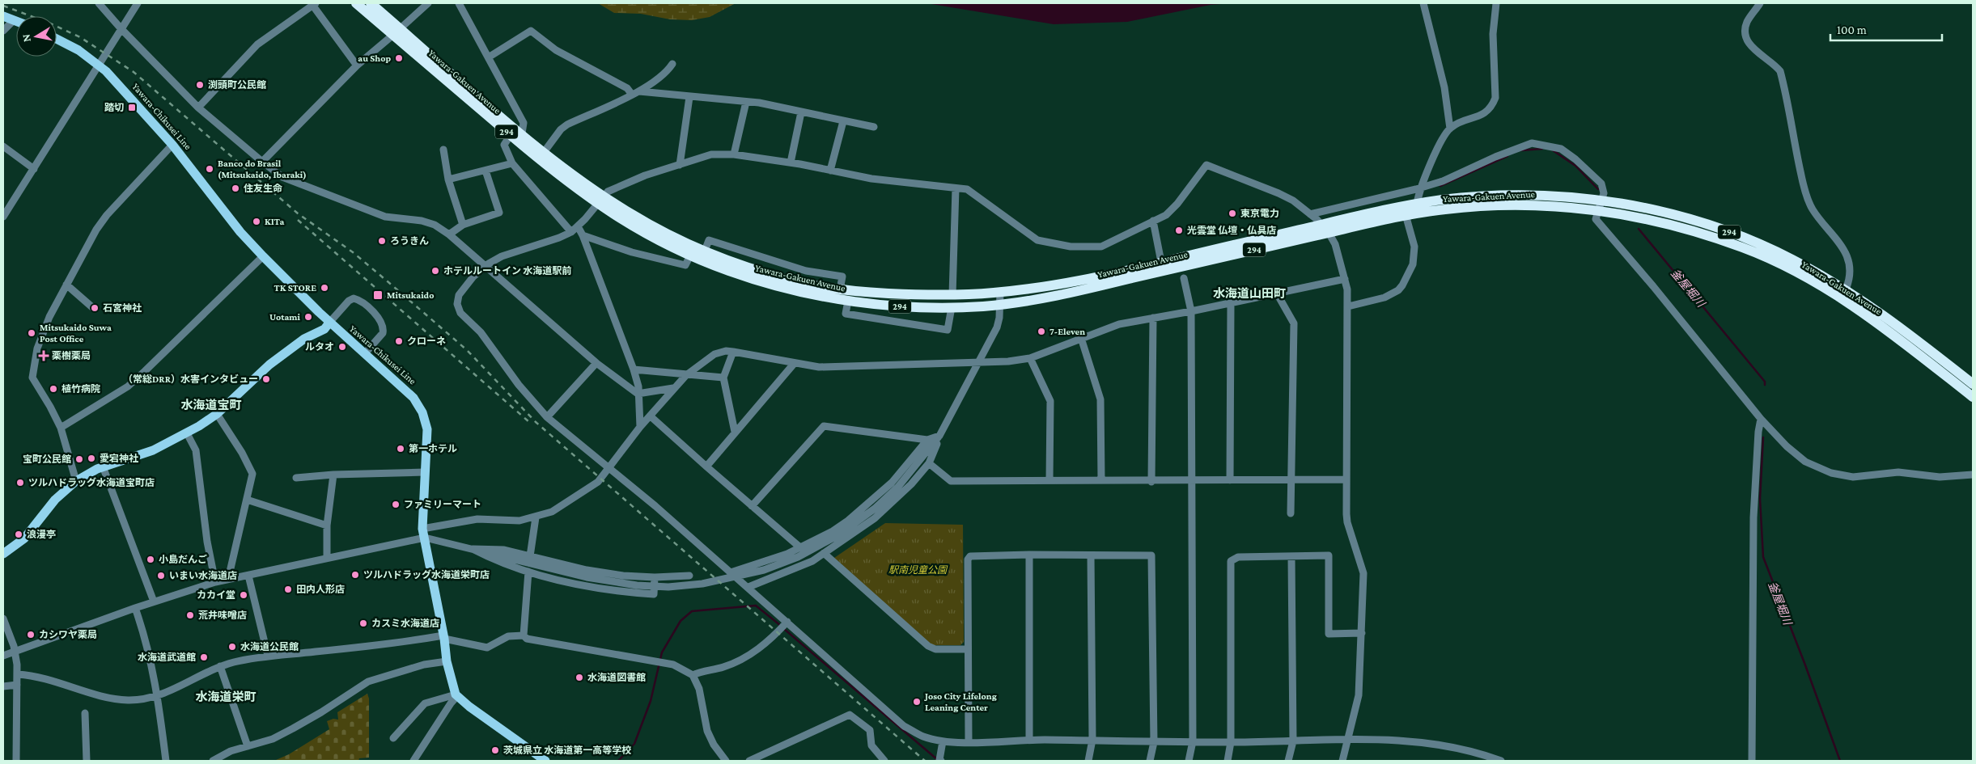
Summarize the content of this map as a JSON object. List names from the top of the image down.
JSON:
{
  "streets": {
    "highway": ["Yawara-Gakuen Avenue", "294"],
    "main road": ["Yawara-Chikusei Line"]
  },
  "districts": ["水海道山田町", "水海道宝町", "水海道栄町"],
  "water": ["釜屋堀川"],
  "parks": ["駅南児童公園"],
  "places": {
    "other": [
      "au Shop",
      "渕頭町公民館",
      "Banco do Brasil (Mitsukaido, Ibaraki)",
      "住友生命",
      "東京電力",
      "KITa",
      "光雲堂 仏壇・仏具店",
      "ろうきん",
      "ホテルルートイン 水海道駅前",
      "TK STORE",
      "石宮神社",
      "Uotami",
      "7-Eleven",
      "Mitsukaido Suwa Post Office",
      "クローネ",
      "ルタオ",
      "（常総DRR）水害インタビュー",
      "植竹病院",
      "第一ホテル",
      "愛宕神社",
      "宝町公民館",
      "ツルハドラッグ水海道宝町店",
      "ファミリーマート",
      "浪漫亭",
      "小島だんご",
      "ツルハドラッグ水海道栄町店",
      "いまい水海道店",
      "田内人形店",
      "カカイ堂",
      "荒井味噌店",
      "カスミ水海道店",
      "カシワヤ薬局",
      "水海道公民館",
      "水海道武道館",
      "水海道図書館",
      "Joso City Lifelong Leaning Center",
      "茨城県立 水海道第一高等学校"
    ],
    "transit": ["踏切", "Mitsukaido"],
    "health": ["薬樹薬局"]
  },
  "scale_bar": "100 m",
  "north": "left"
}
